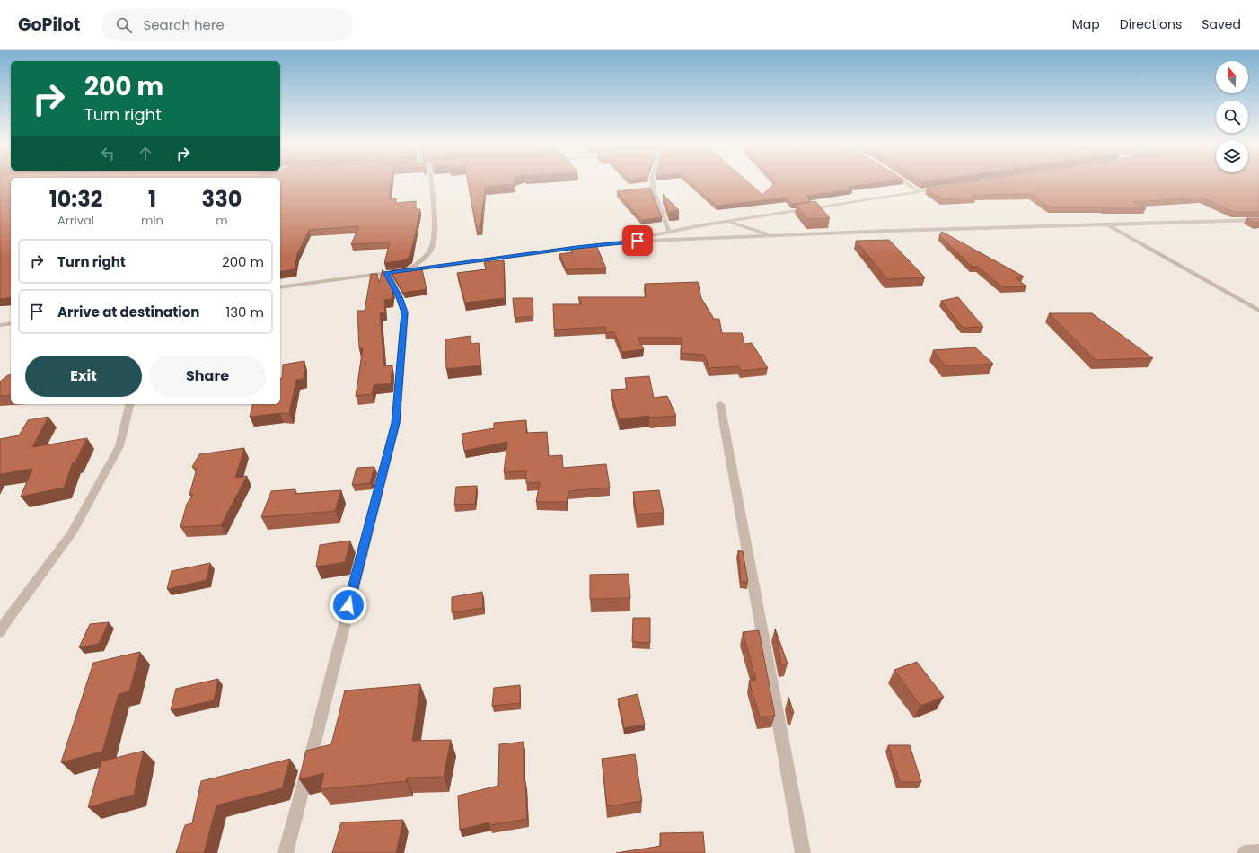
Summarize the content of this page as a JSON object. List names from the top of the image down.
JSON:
{
  "north": "top",
  "page": {
    "header": "GoPilot",
    "search": "Search here",
    "nav": ["Map", "Directions", "Saved"],
    "turn": ["200 m", "Turn right"],
    "eta": [
      "10:32",
      "Arrival",
      "1",
      "min",
      "330",
      "m"
    ],
    "list": [
      {
        "name": "Turn right",
        "value": "200 m"
      },
      {
        "name": "Arrive at destination",
        "value": "130 m"
      }
    ],
    "buttons": ["Exit", "Share"]
  }
}
